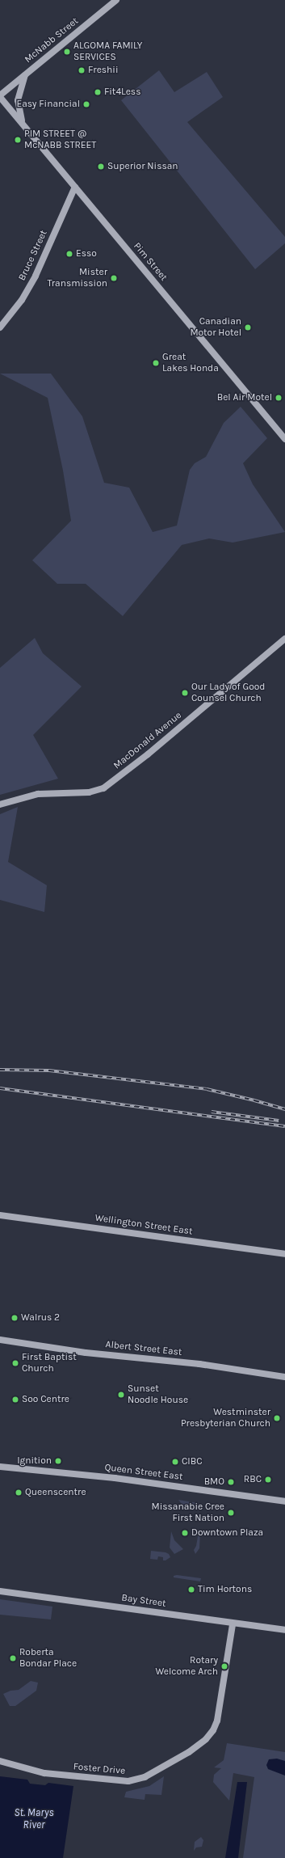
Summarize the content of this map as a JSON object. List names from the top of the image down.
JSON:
{
  "streets": {
    "main road": [
      "McNabb Street",
      "Bruce Street",
      "Pim Street",
      "MacDonald Avenue",
      "Wellington Street East",
      "Albert Street East",
      "Queen Street East",
      "Bay Street",
      "Foster Drive"
    ]
  },
  "crossings": [
    ["McNabb Street", "Pim Street"],
    ["Bruce Street", "Pim Street"],
    ["Bay Street", "Foster Drive"]
  ],
  "water": ["St. Marys River"],
  "places": [
    "ALGOMA FAMILY SERVICES",
    "Freshii",
    "Fit4Less",
    "Easy Financial",
    "PIM STREET @ McNABB STREET",
    "Superior Nissan",
    "Esso",
    "Mister Transmission",
    "Canadian Motor Hotel",
    "Great Lakes Honda",
    "Bel Air Motel",
    "Our Lady of Good Counsel Church",
    "Walrus 2",
    "First Baptist Church",
    "Sunset Noodle House",
    "Soo Centre",
    "Westminster Presbyterian Church",
    "Ignition",
    "CIBC",
    "RBC",
    "BMO",
    "Queenscentre",
    "Missanabie Cree First Nation",
    "Downtown Plaza",
    "Tim Hortons",
    "Roberta Bondar Place",
    "Rotary Welcome Arch"
  ]
}
